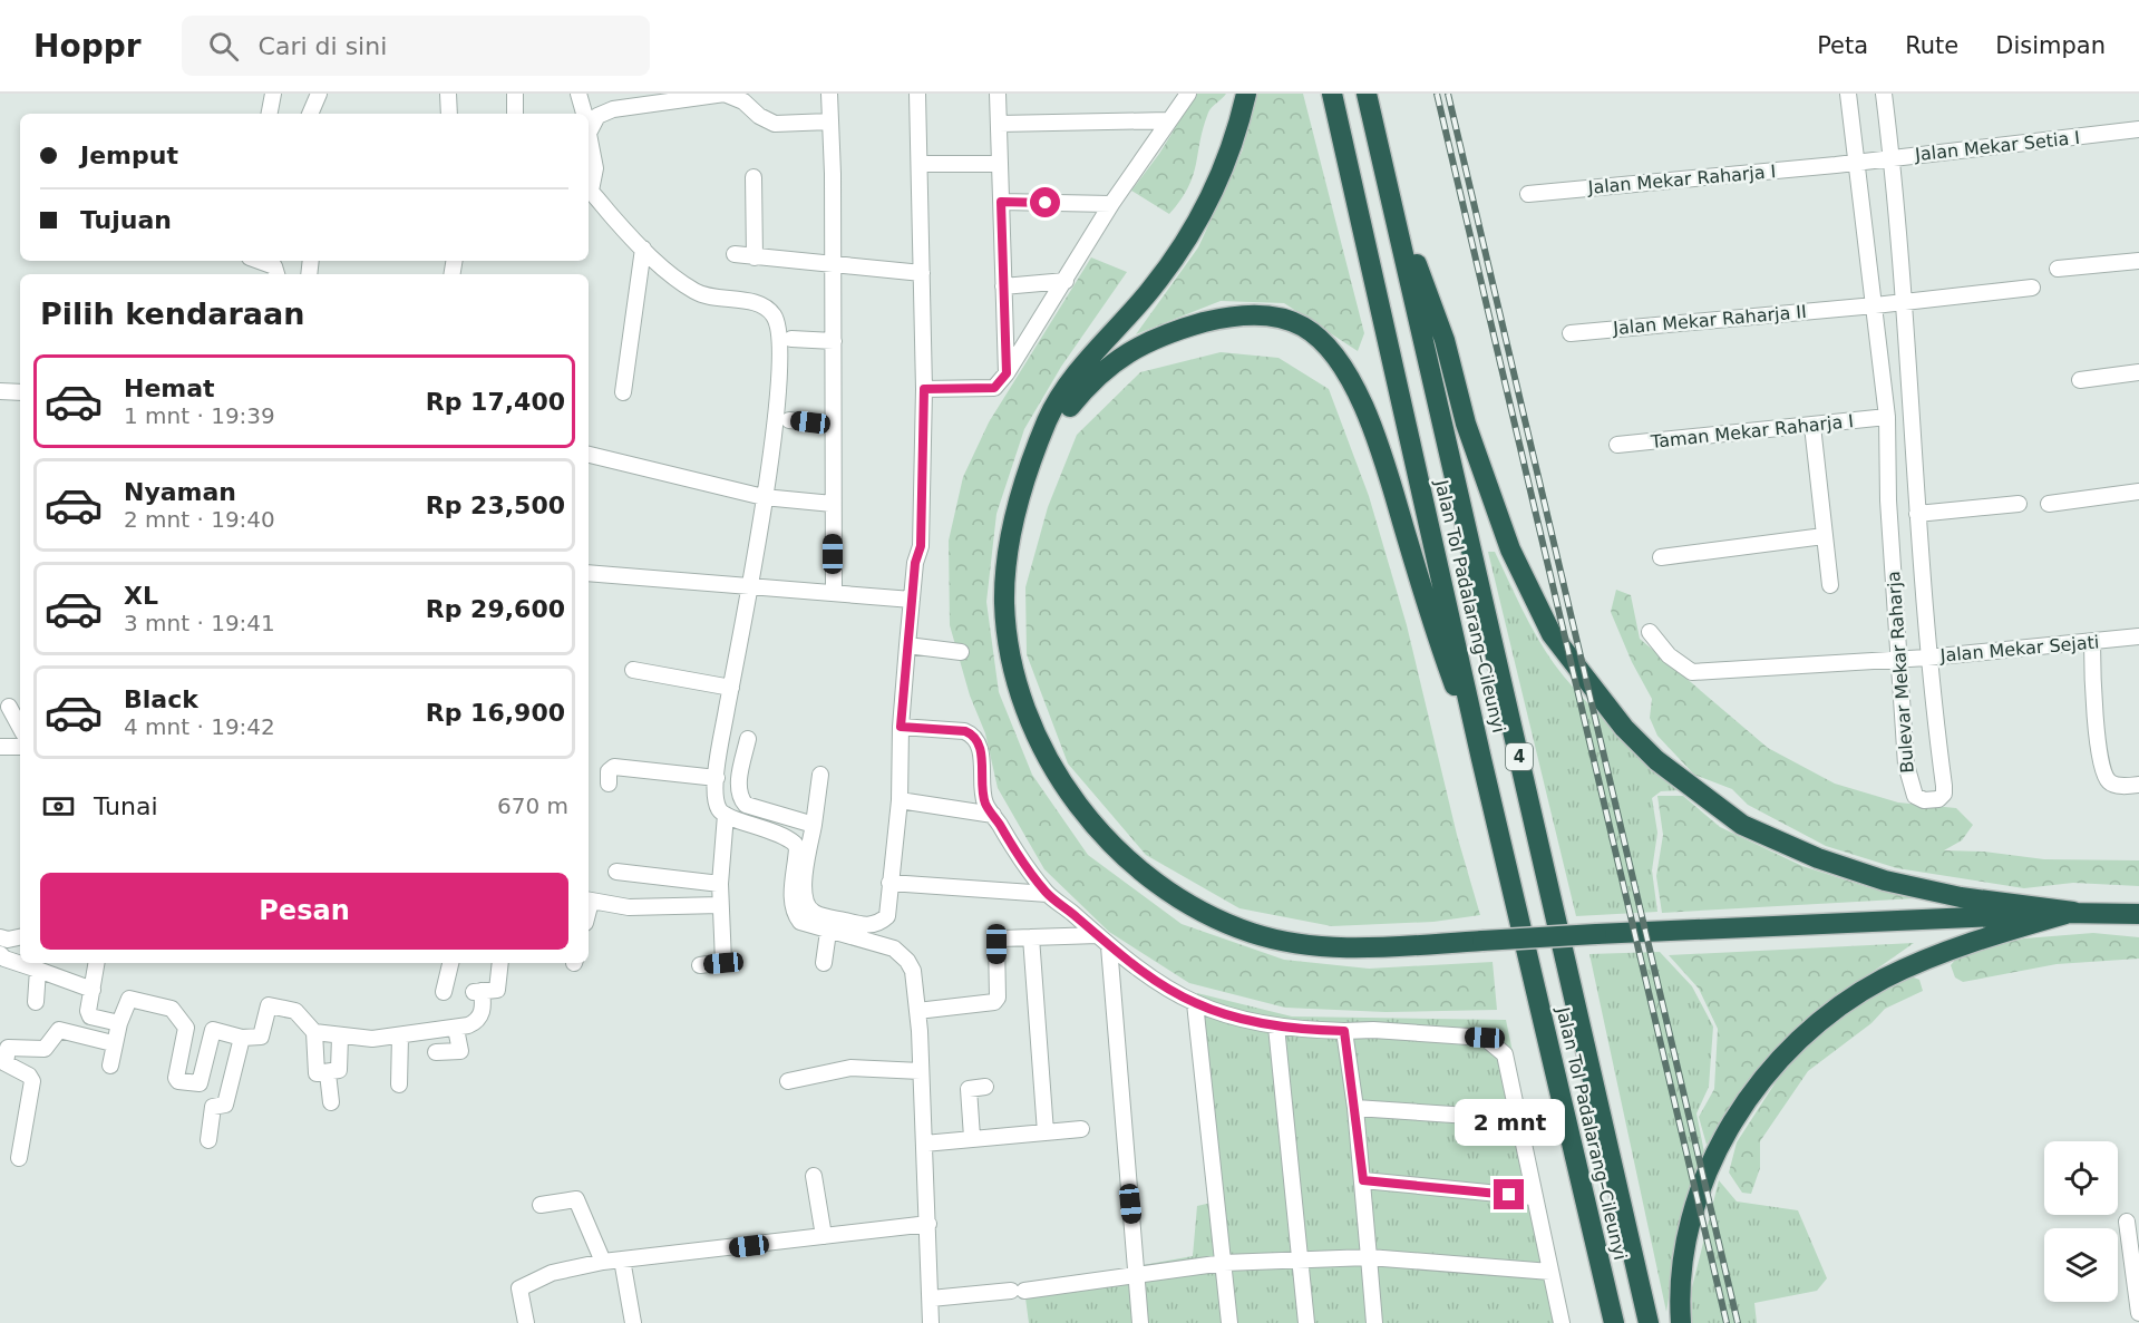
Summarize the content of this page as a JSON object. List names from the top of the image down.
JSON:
{
  "streets": {
    "highway": ["Jalan Tol Padalarang–Cileunyi", "4"],
    "street": [
      "Jalan Mekar Setia I",
      "Jalan Mekar Raharja I",
      "Jalan Mekar Raharja II",
      "Taman Mekar Raharja I",
      "Jalan Mekar Sejati",
      "Bulevar Mekar Raharja"
    ]
  },
  "crossings": [
    ["Jalan Mekar Setia I", "Jalan Mekar Raharja I"],
    ["Jalan Mekar Setia I", "Bulevar Mekar Raharja"],
    ["Jalan Mekar Raharja II", "Bulevar Mekar Raharja"],
    ["Taman Mekar Raharja I", "Bulevar Mekar Raharja"],
    ["Jalan Mekar Sejati", "Bulevar Mekar Raharja"]
  ],
  "page": {
    "header": "Hoppr",
    "search": "Cari di sini",
    "nav": ["Peta", "Rute", "Disimpan"],
    "banner": ["Jemput", "Tujuan"],
    "heading": "Pilih kendaraan",
    "list": [
      {
        "name": "Hemat",
        "note": "1 mnt · 19:39",
        "value": "Rp 17,400"
      },
      {
        "name": "Nyaman",
        "note": "2 mnt · 19:40",
        "value": "Rp 23,500"
      },
      {
        "name": "XL",
        "note": "3 mnt · 19:41",
        "value": "Rp 29,600"
      },
      {
        "name": "Black",
        "note": "4 mnt · 19:42",
        "value": "Rp 16,900"
      }
    ],
    "pay": ["Tunai", "670 m"],
    "buttons": "Pesan",
    "bubble": "2 mnt"
  }
}
